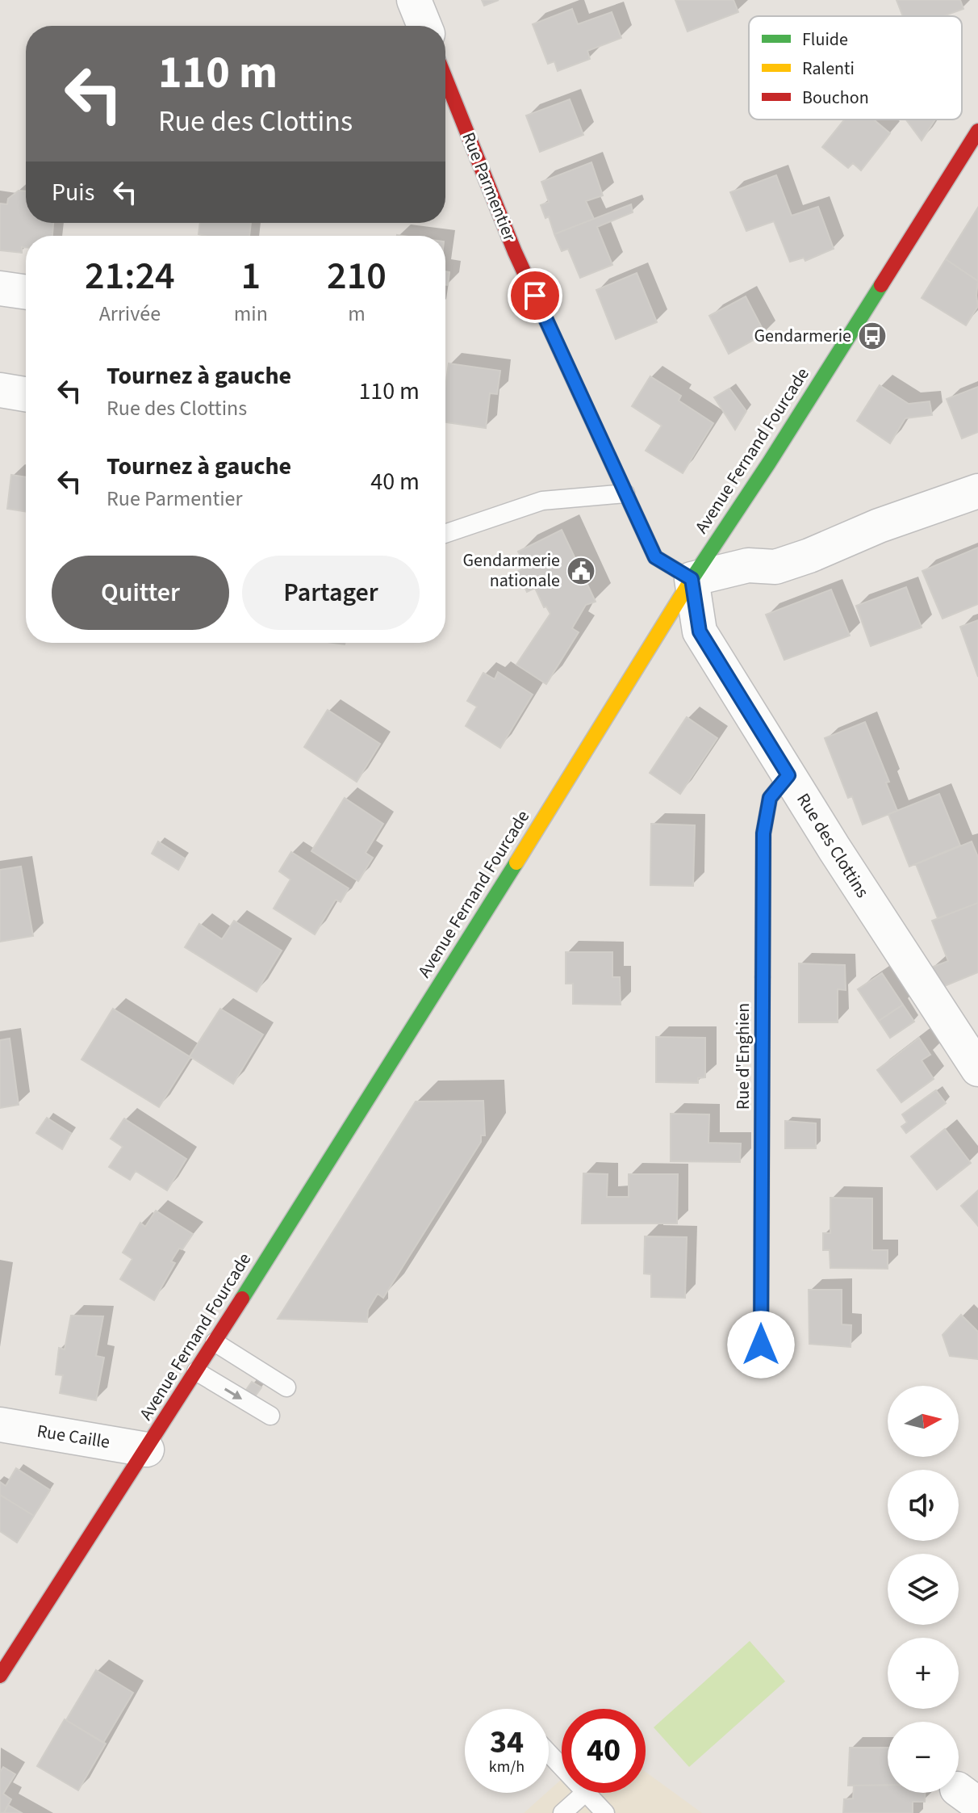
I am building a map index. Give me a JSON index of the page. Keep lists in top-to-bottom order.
{
  "streets": {
    "street": [
      "Rue Parmentier",
      "Avenue Fernand Fourcade",
      "Rue des Clottins",
      "Rue d'Enghien",
      "Rue Caille"
    ]
  },
  "crossings": [
    ["Rue Parmentier", "Avenue Fernand Fourcade"],
    ["Rue Parmentier", "Rue des Clottins"],
    ["Avenue Fernand Fourcade", "Rue des Clottins"],
    ["Avenue Fernand Fourcade", "Rue Caille"],
    ["Rue des Clottins", "Rue d'Enghien"]
  ],
  "places": {
    "bus stop": ["Gendarmerie"],
    "public building": ["Gendarmerie nationale"]
  },
  "legend": ["Fluide", "Ralenti", "Bouchon"],
  "north": "right",
  "page": {
    "turn": ["110 m", "Rue des Clottins"],
    "then": "Puis",
    "eta": [
      "21:24",
      "Arrivée",
      "1",
      "min",
      "210",
      "m"
    ],
    "list": [
      {
        "name": "Tournez à gauche",
        "note": "Rue des Clottins",
        "value": "110 m"
      },
      {
        "name": "Tournez à gauche",
        "note": "Rue Parmentier",
        "value": "40 m"
      }
    ],
    "buttons": ["Quitter", "Partager"],
    "map_buttons": ["+", "−"],
    "speed": "34 km/h",
    "limit": "40"
  }
}
